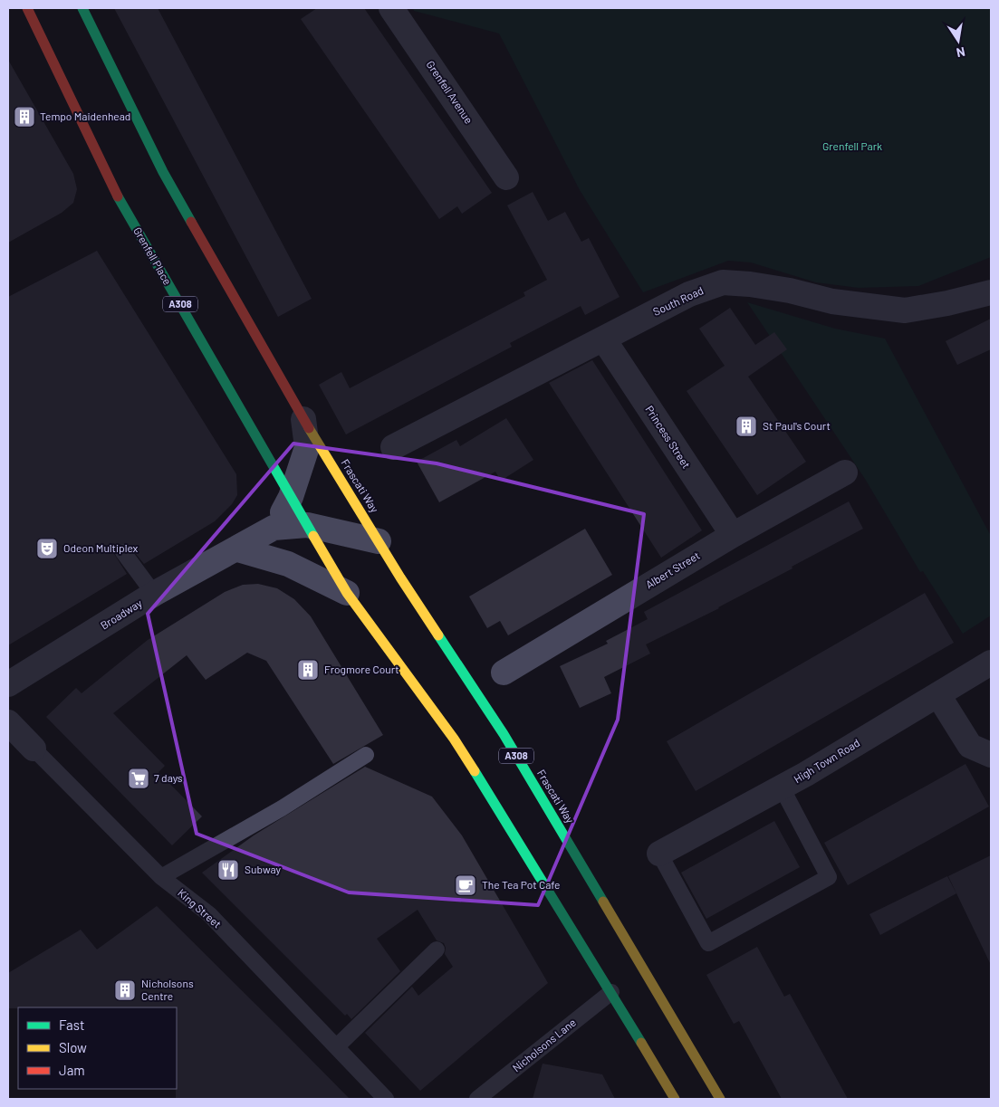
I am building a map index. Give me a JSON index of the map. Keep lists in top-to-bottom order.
{
  "streets": {
    "main road": ["Grenfell Place", "A308", "Frascati Way"],
    "street": [
      "Grenfell Avenue",
      "South Road",
      "Princess Street",
      "Albert Street",
      "Broadway",
      "High Town Road",
      "King Street"
    ],
    "lane": ["Nicholsons Lane"]
  },
  "crossings": [
    ["Grenfell Place", "A308"],
    ["Grenfell Place", "Broadway"],
    ["South Road", "Princess Street"],
    ["A308", "Frascati Way"],
    ["A308", "Nicholsons Lane"],
    ["Princess Street", "Albert Street"],
    ["Frascati Way", "Broadway"]
  ],
  "parks": ["Grenfell Park"],
  "places": {
    "building": [
      "Tempo Maidenhead",
      "St Paul's Court",
      "Frogmore Court",
      "Nicholsons Centre"
    ],
    "theatre": ["Odeon Multiplex"],
    "supermarket": ["7 days"],
    "restaurant": ["Subway"],
    "cafe": ["The Tea Pot Cafe"]
  },
  "legend": ["Fast", "Slow", "Jam"],
  "north": "bottom"
}
